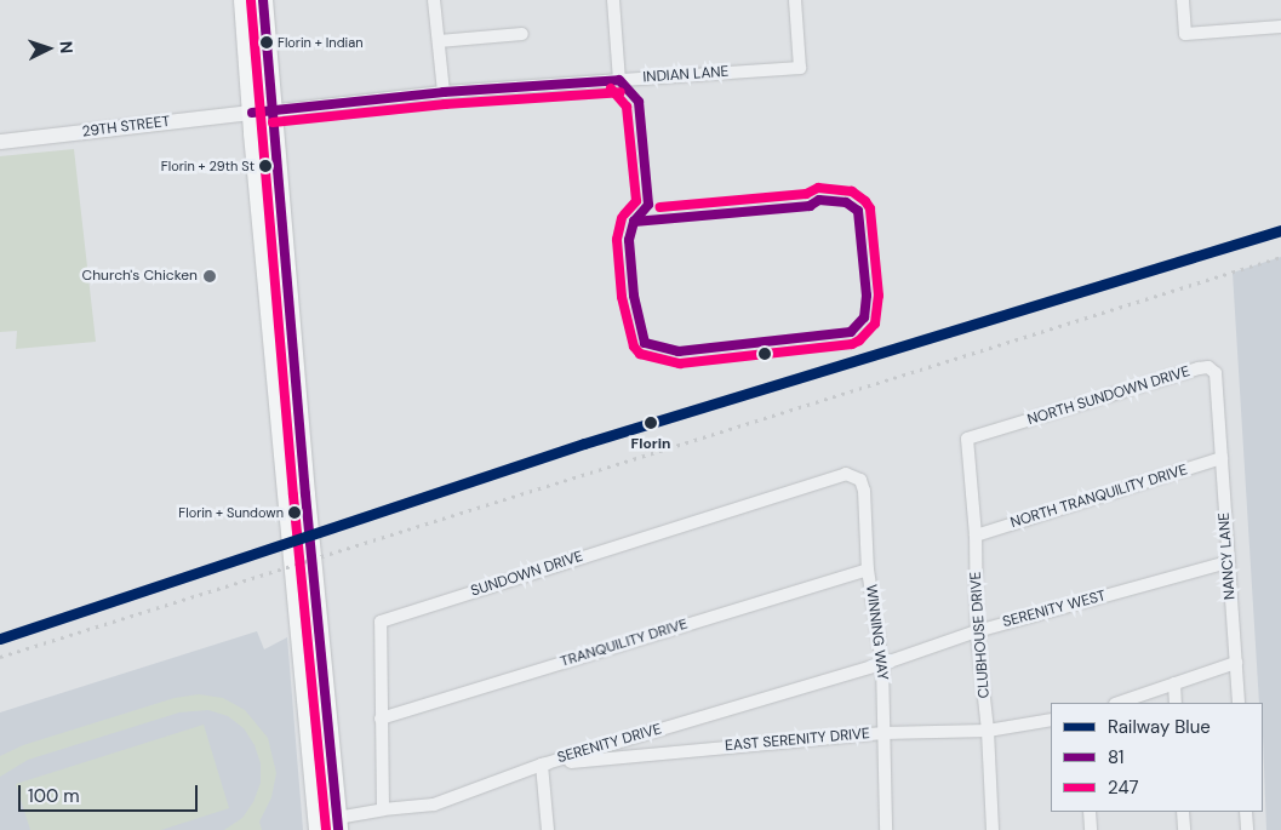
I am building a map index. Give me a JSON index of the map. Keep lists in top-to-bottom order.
{
  "streets": {
    "street": [
      "INDIAN LANE",
      "29TH STREET",
      "NORTH SUNDOWN DRIVE",
      "NORTH TRANQUILITY DRIVE",
      "NANCY LANE",
      "SUNDOWN DRIVE",
      "SERENITY WEST",
      "WINNING WAY",
      "CLUBHOUSE DRIVE",
      "TRANQUILITY DRIVE",
      "EAST SERENITY DRIVE",
      "SERENITY DRIVE"
    ]
  },
  "crossings": [
    ["INDIAN LANE", "29TH STREET"],
    ["NORTH SUNDOWN DRIVE", "NANCY LANE"],
    ["NORTH SUNDOWN DRIVE", "CLUBHOUSE DRIVE"],
    ["NORTH TRANQUILITY DRIVE", "NANCY LANE"],
    ["NORTH TRANQUILITY DRIVE", "CLUBHOUSE DRIVE"],
    ["NANCY LANE", "SERENITY WEST"],
    ["SUNDOWN DRIVE", "WINNING WAY"],
    ["SUNDOWN DRIVE", "TRANQUILITY DRIVE"],
    ["SUNDOWN DRIVE", "SERENITY DRIVE"],
    ["SERENITY WEST", "WINNING WAY"],
    ["SERENITY WEST", "CLUBHOUSE DRIVE"],
    ["SERENITY WEST", "SERENITY DRIVE"],
    ["WINNING WAY", "TRANQUILITY DRIVE"],
    ["WINNING WAY", "EAST SERENITY DRIVE"],
    ["WINNING WAY", "SERENITY DRIVE"],
    ["CLUBHOUSE DRIVE", "EAST SERENITY DRIVE"],
    ["EAST SERENITY DRIVE", "SERENITY DRIVE"]
  ],
  "places": [
    "Florin + Indian",
    "Florin + 29th St",
    "Church's Chicken",
    "Florin",
    "Florin + Sundown"
  ],
  "lines": ["transit line 81", "transit line 247", "rail line Blue"],
  "legend": ["Railway Blue", "81", "247"],
  "scale_bar": "100 m",
  "north": "right"
}
